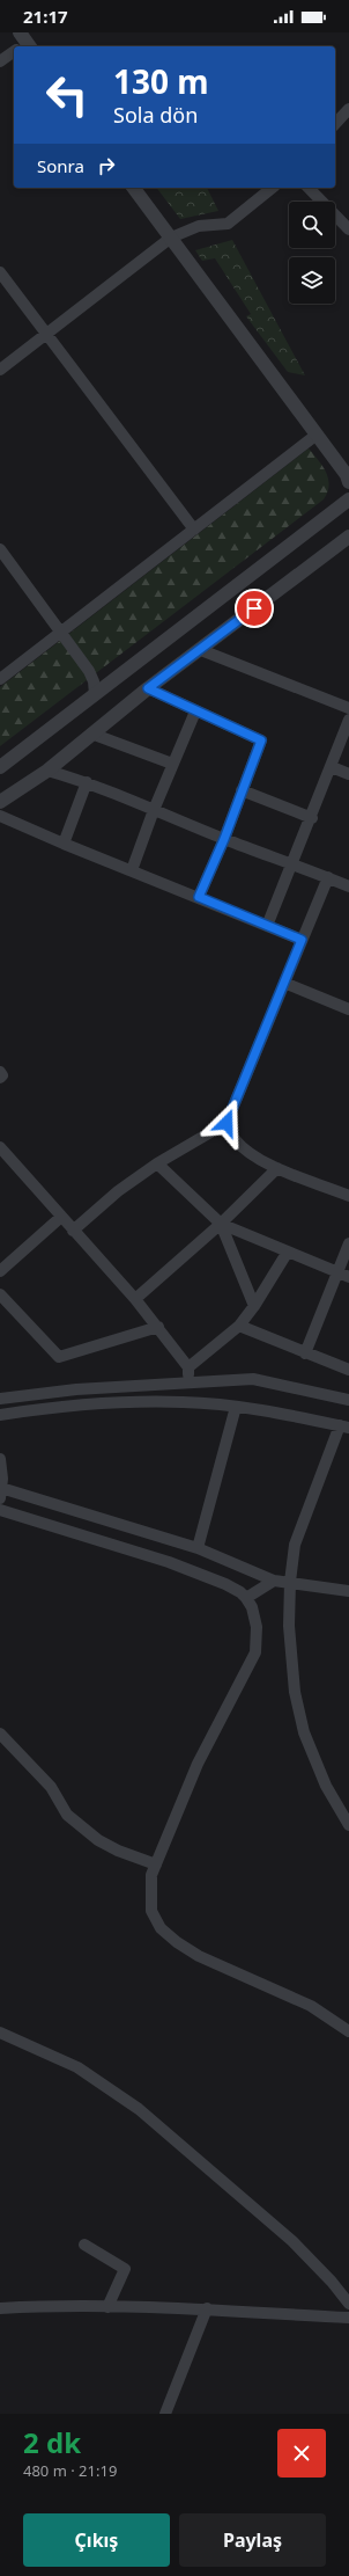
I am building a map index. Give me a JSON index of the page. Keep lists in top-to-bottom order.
{
  "page": {
    "status": "21:17",
    "turn": ["130 m", "Sola dön"],
    "then": "Sonra",
    "heading": ["2 dk", "480 m · 21:19"],
    "buttons": ["Çıkış", "Paylaş"]
  }
}
